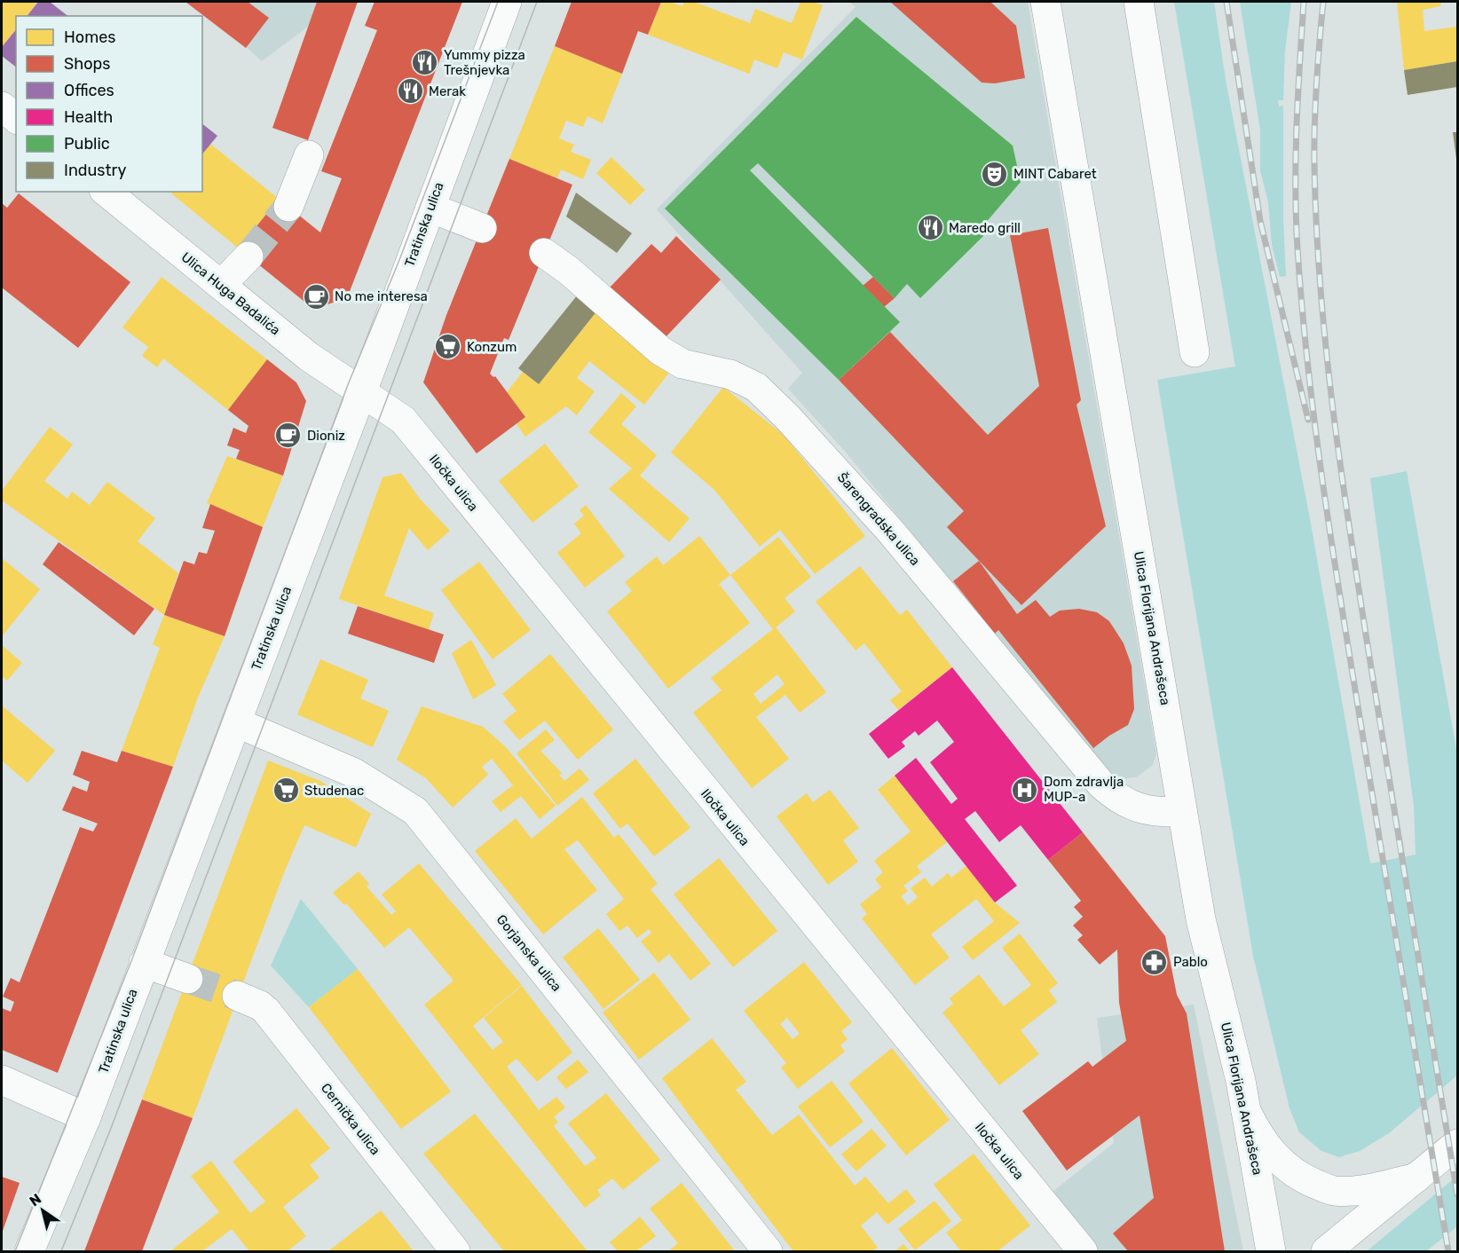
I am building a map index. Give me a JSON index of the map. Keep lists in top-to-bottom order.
{
  "streets": {
    "street": [
      "Tratinska ulica",
      "Ulica Huga Badalića",
      "Iločka ulica",
      "Šarengradska ulica",
      "Ulica Florijana Andrašeca",
      "Gorjanska ulica",
      "Cernička ulica"
    ]
  },
  "crossings": [
    ["Tratinska ulica", "Ulica Huga Badalića"],
    ["Tratinska ulica", "Iločka ulica"],
    ["Tratinska ulica", "Gorjanska ulica"],
    ["Ulica Huga Badalića", "Iločka ulica"],
    ["Šarengradska ulica", "Ulica Florijana Andrašeca"]
  ],
  "places": {
    "restaurant": ["Yummy pizza Trešnjevka", "Merak", "Maredo grill"],
    "theatre": ["MINT Cabaret"],
    "cafe": ["No me interesa", "Dioniz"],
    "supermarket": ["Konzum", "Studenac"],
    "hospital": ["Dom zdravlja MUP-a"],
    "pharmacy": ["Pablo"]
  },
  "legend": [
    "Homes",
    "Shops",
    "Offices",
    "Health",
    "Public",
    "Industry"
  ],
  "north": "top left"
}
